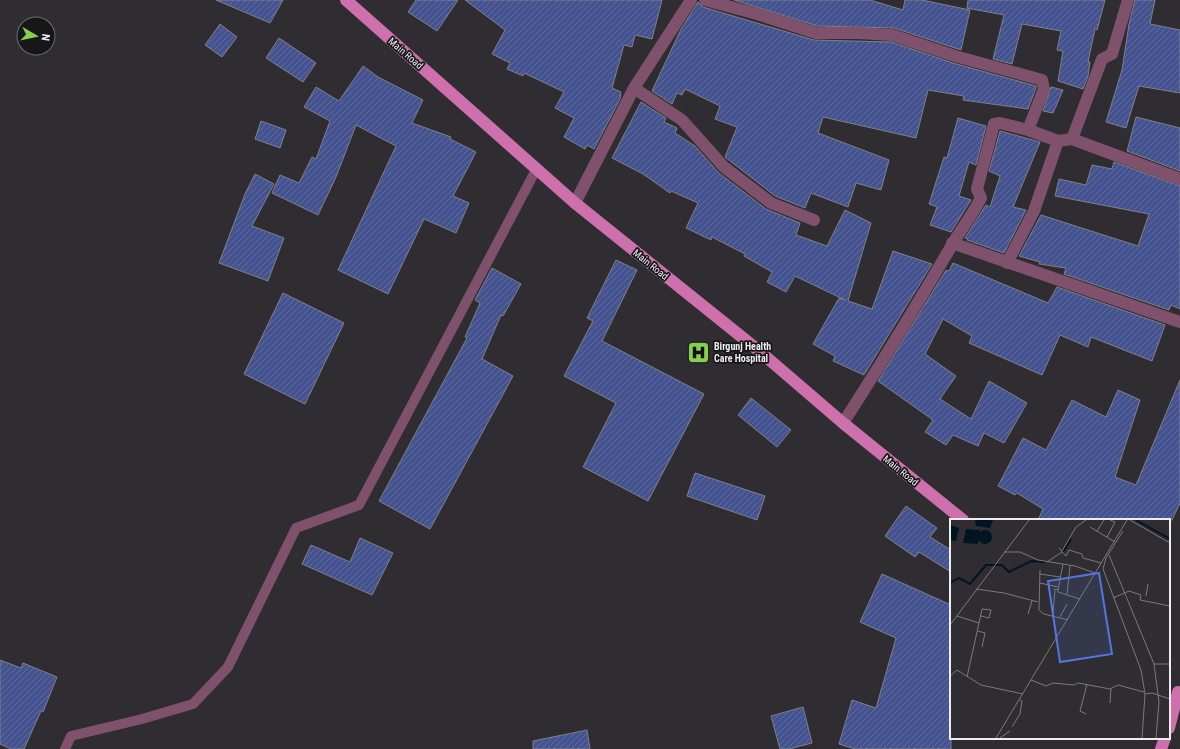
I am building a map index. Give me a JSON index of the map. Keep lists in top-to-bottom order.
{
  "streets": {
    "main road": ["Main Road"]
  },
  "places": {
    "hospital": ["Birgunj Health Care Hospital"]
  },
  "north": "right"
}
